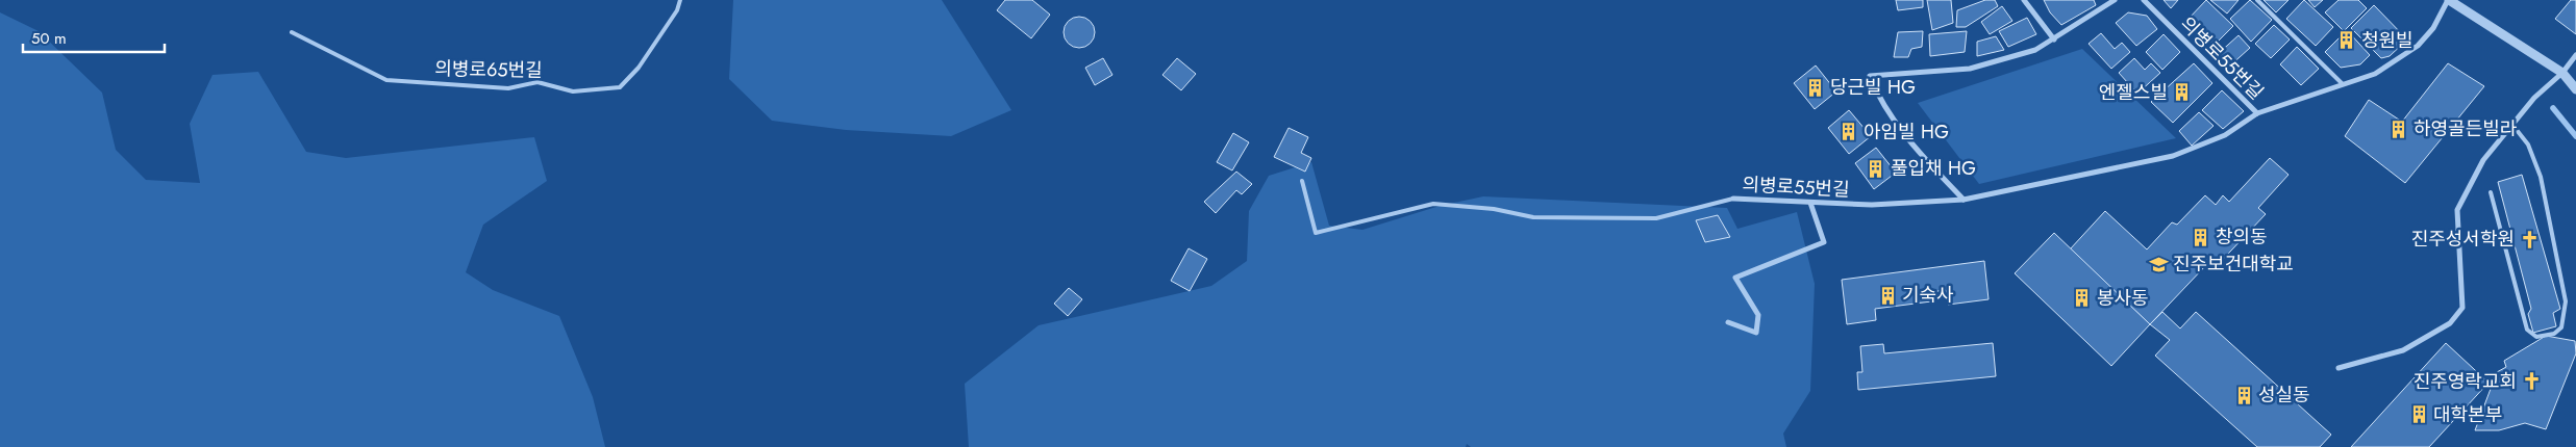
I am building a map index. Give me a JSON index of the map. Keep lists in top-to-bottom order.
{
  "streets": {
    "street": ["의병로55번길"],
    "lane": ["의병로65번길"]
  },
  "places": {
    "building": [
      "청원빌",
      "당근빌 HG",
      "엔젤스빌",
      "하영골든빌라",
      "아임빌 HG",
      "풀입채 HG",
      "창의동",
      "기숙사",
      "봉사동",
      "성실동",
      "대학본부"
    ],
    "church": ["진주성서학원", "진주영락교회"],
    "school or university": ["진주보건대학교"]
  },
  "scale_bar": "50 m"
}
